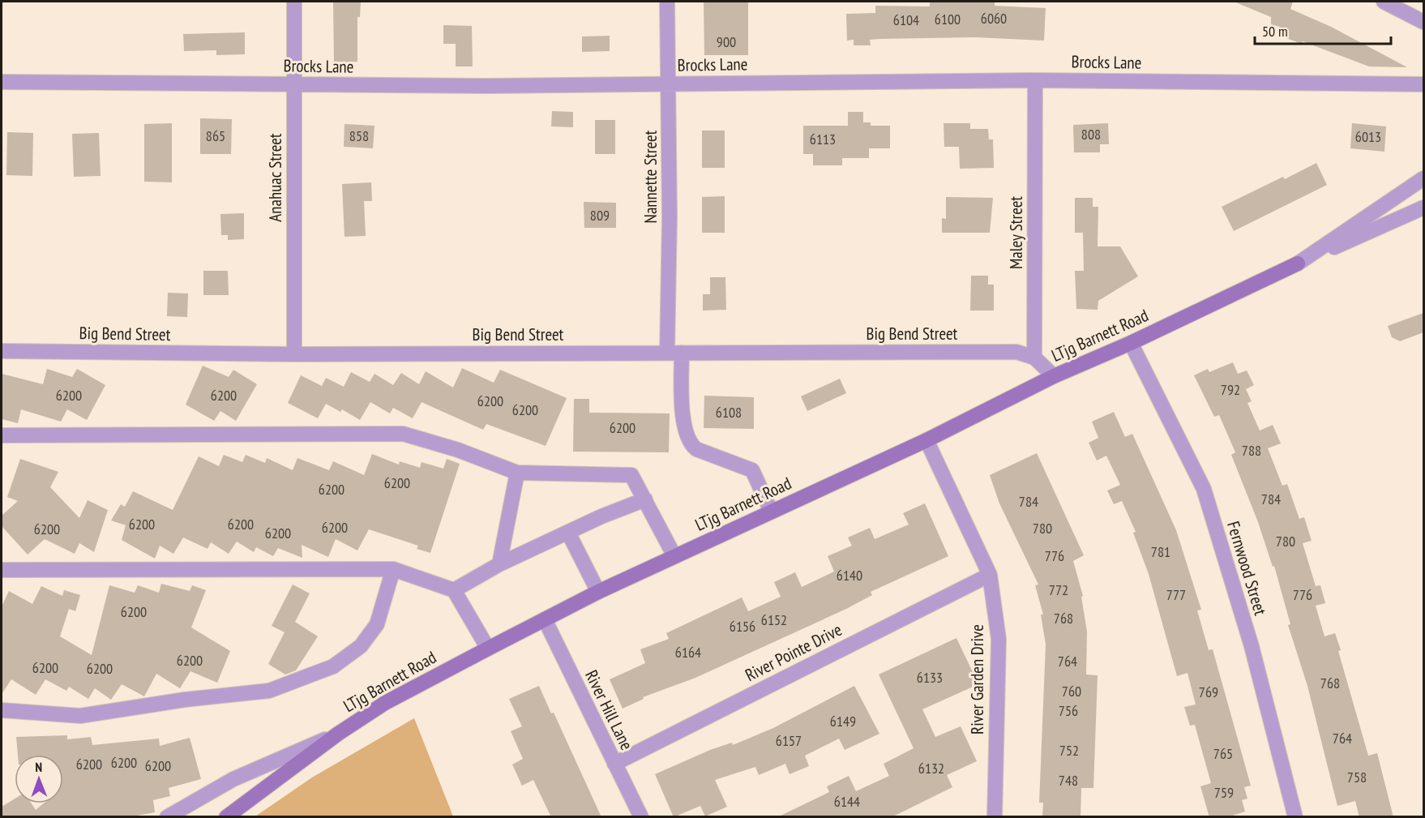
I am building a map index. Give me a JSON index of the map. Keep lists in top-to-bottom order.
{
  "streets": {
    "street": [
      "Brocks Lane",
      "Nannette Street",
      "Anahuac Street",
      "Maley Street",
      "Big Bend Street",
      "LTjg Barnett Road",
      "Fernwood Street",
      "River Pointe Drive",
      "River Garden Drive",
      "River Hill Lane"
    ]
  },
  "crossings": [
    ["Brocks Lane", "Nannette Street"],
    ["Brocks Lane", "Anahuac Street"],
    ["Brocks Lane", "Maley Street"],
    ["Nannette Street", "Big Bend Street"],
    ["Nannette Street", "LTjg Barnett Road"],
    ["Anahuac Street", "Big Bend Street"],
    ["Maley Street", "Big Bend Street"],
    ["LTjg Barnett Road", "Fernwood Street"],
    ["LTjg Barnett Road", "River Garden Drive"],
    ["LTjg Barnett Road", "River Hill Lane"],
    ["River Pointe Drive", "River Garden Drive"],
    ["River Pointe Drive", "River Hill Lane"]
  ],
  "house_numbers": [
    "6060",
    "6100",
    "6104",
    "900",
    "808",
    "865",
    "858",
    "6013",
    "6113",
    "809",
    "792",
    "6200",
    "6200",
    "6200",
    "6200",
    "6108",
    "6200",
    "788",
    "6200",
    "6200",
    "784",
    "784",
    "6200",
    "6200",
    "6200",
    "780",
    "6200",
    "6200",
    "780",
    "781",
    "776",
    "6140",
    "772",
    "777",
    "776",
    "6200",
    "768",
    "6152",
    "6156",
    "6164",
    "6200",
    "764",
    "6200",
    "6200",
    "6133",
    "768",
    "760",
    "769",
    "756",
    "6149",
    "764",
    "6157",
    "752",
    "765",
    "6200",
    "6200",
    "6200",
    "6132",
    "758",
    "748",
    "759",
    "6144"
  ],
  "scale_bar": "50 m",
  "north": "top"
}
